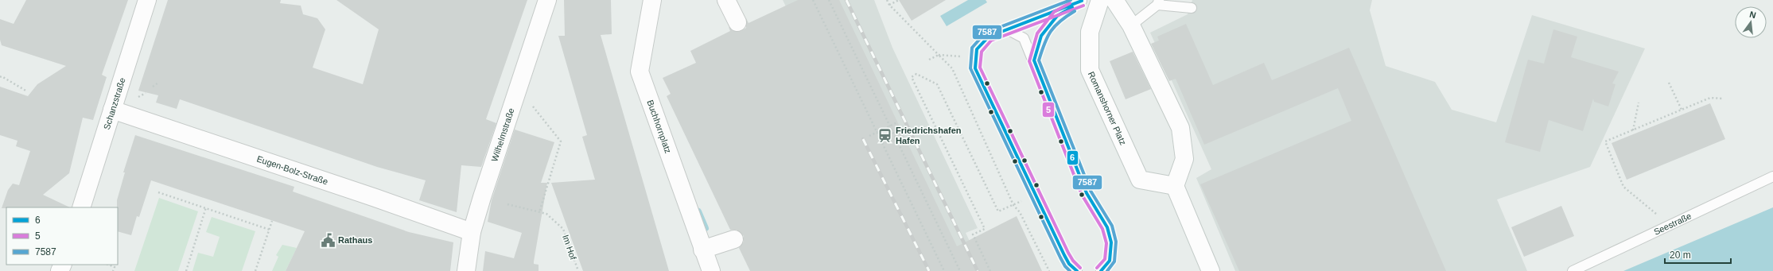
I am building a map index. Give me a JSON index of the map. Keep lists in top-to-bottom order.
{
  "streets": {
    "street": [
      "Schanzstraße",
      "Romanshorner Platz",
      "Buchhornplatz",
      "Wilhelmstraße",
      "Eugen-Bolz-Straße"
    ],
    "lane": ["Seestraße"],
    "path": ["Im Hof"]
  },
  "crossings": [
    ["Schanzstraße", "Eugen-Bolz-Straße"],
    ["Wilhelmstraße", "Eugen-Bolz-Straße"]
  ],
  "places": {
    "station": ["Friedrichshafen Hafen"],
    "public building": ["Rathaus"]
  },
  "lines": ["transit line 7587", "transit line 6", "transit line 5"],
  "legend": ["6", "5", "7587"],
  "scale_bar": "20 m",
  "north": "top"
}
